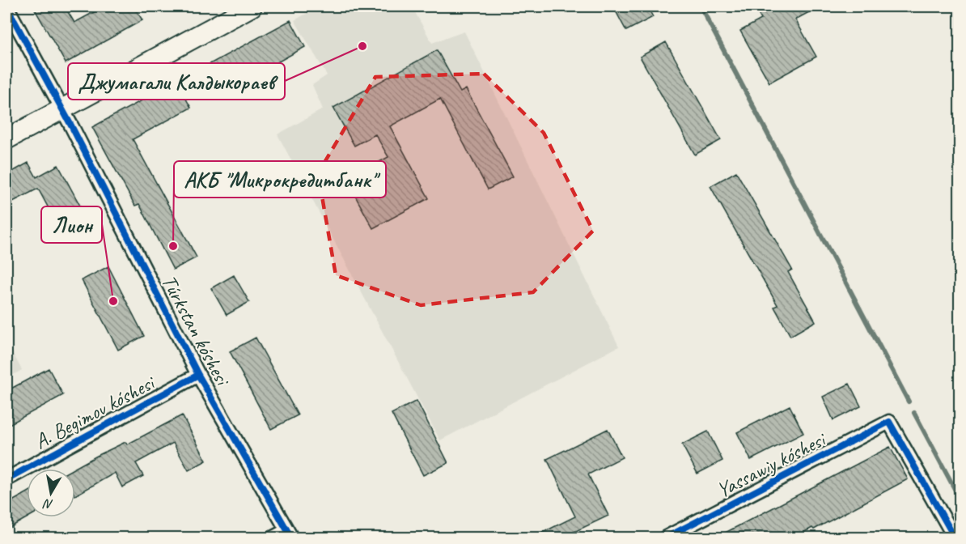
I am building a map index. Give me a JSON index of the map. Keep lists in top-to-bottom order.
{
  "streets": {
    "street": ["Túrkstan kóshesi", "A. Begimov kóshesi", "Yassawiy kóshesi"]
  },
  "crossings": [
    ["Túrkstan kóshesi", "A. Begimov kóshesi"]
  ],
  "places": ["Джумагали Калдыкораев", "АКБ \"Микрокредитбанк\"", "Лион"],
  "north": "bottom"
}
